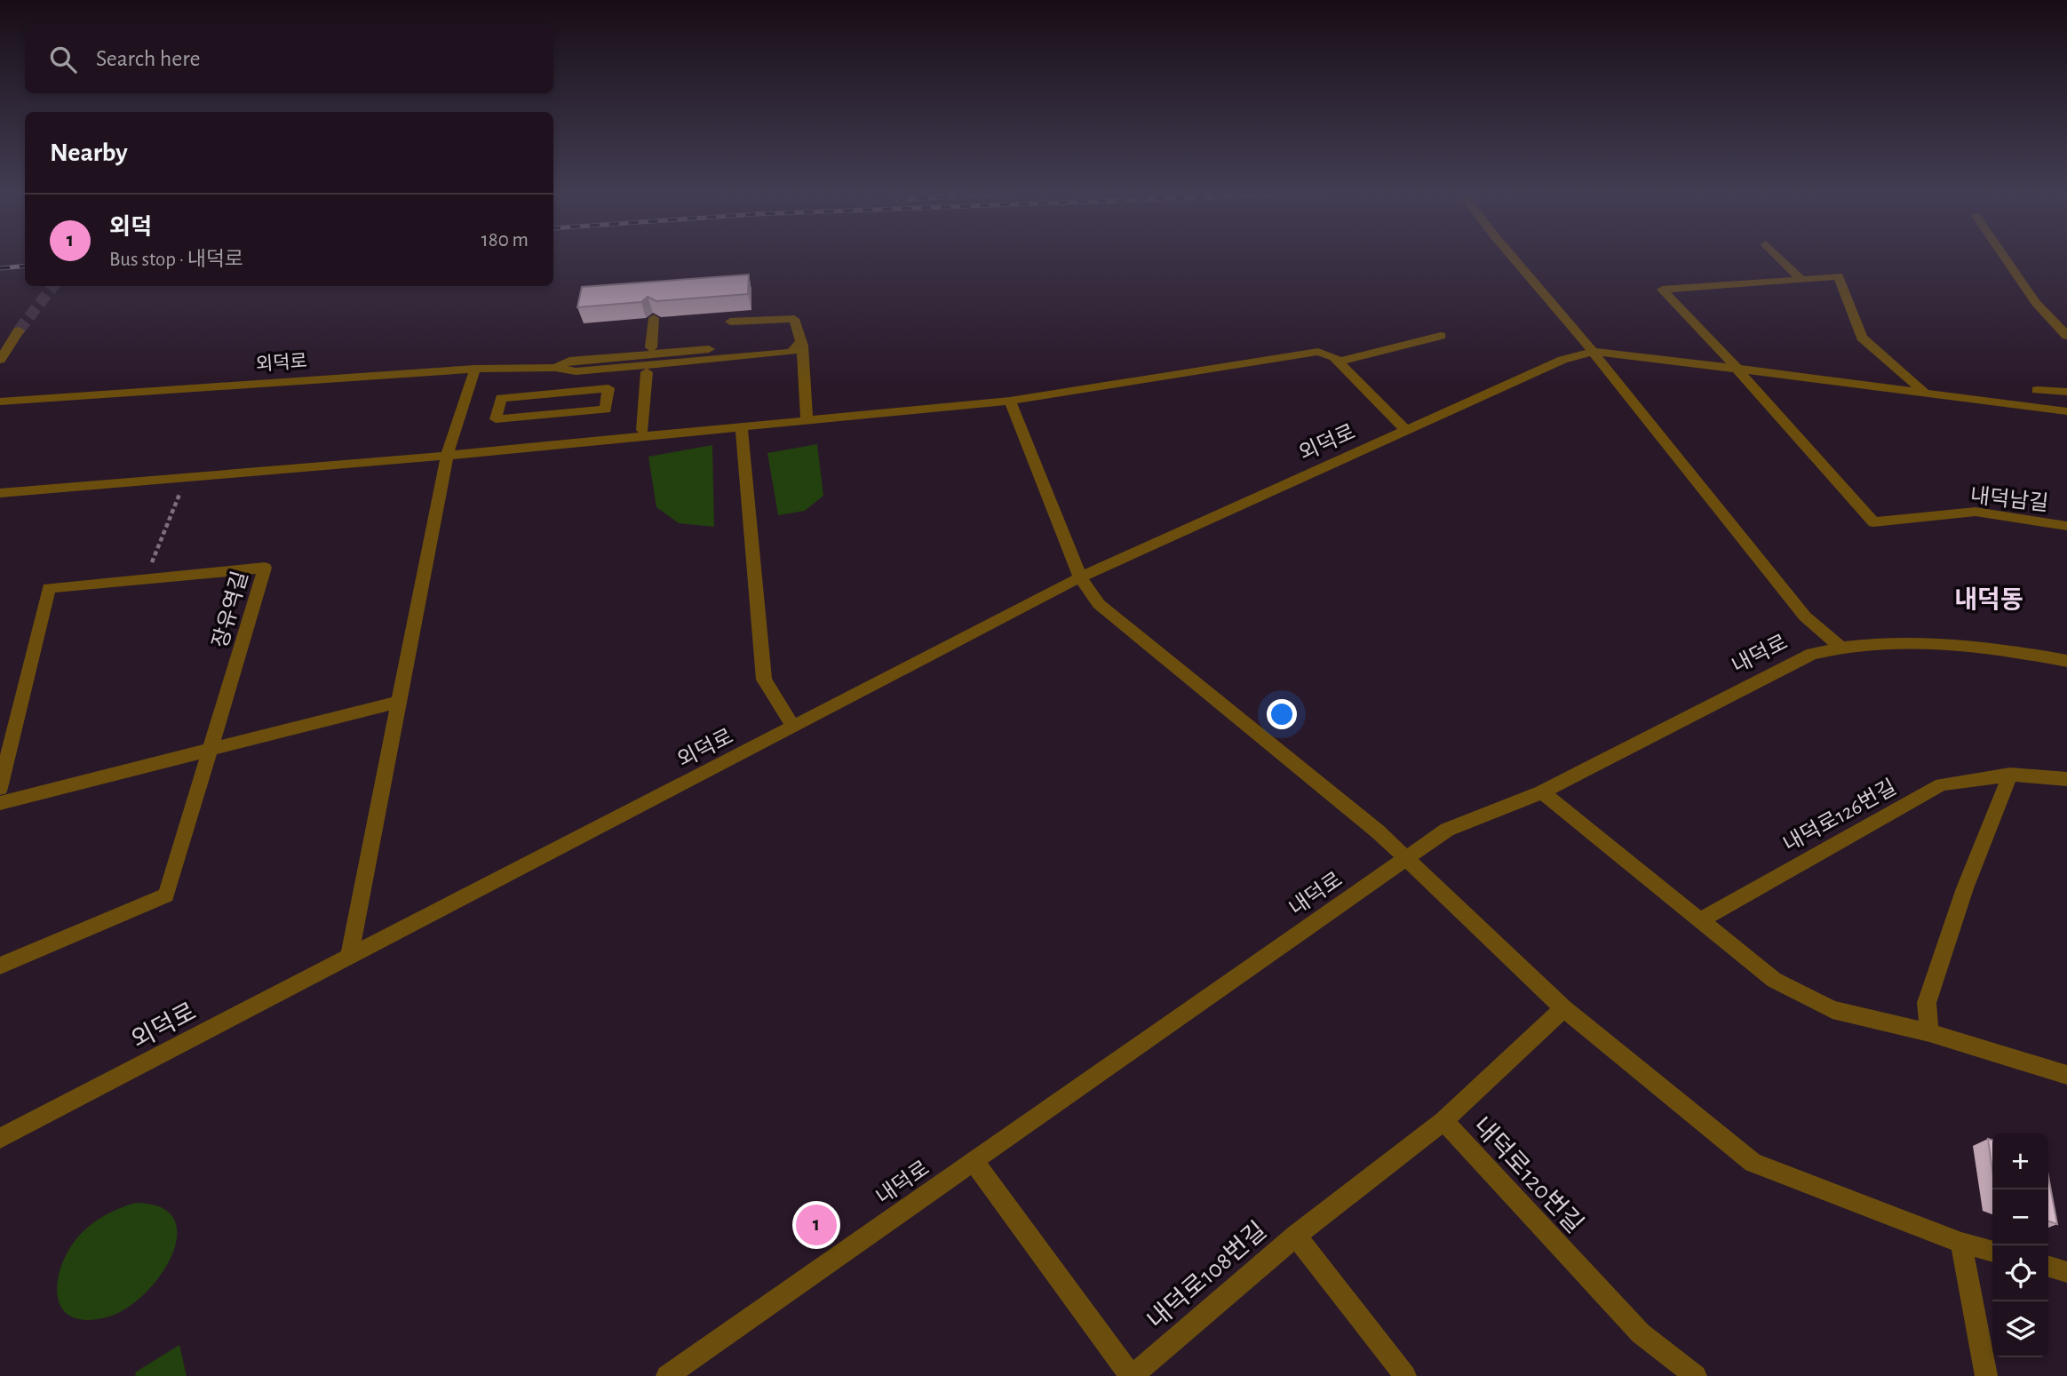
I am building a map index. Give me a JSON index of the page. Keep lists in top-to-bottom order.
{
  "streets": {
    "street": [
      "외덕로",
      "내덕남길",
      "장유역길",
      "내덕로",
      "내덕로126번길",
      "내덕로120번길",
      "내덕로108번길"
    ]
  },
  "crossings": [
    ["내덕로", "내덕로108번길"]
  ],
  "districts": ["내덕동"],
  "page": {
    "search": "Search here",
    "heading": "Nearby",
    "list": [
      {
        "mark": "1",
        "name": "외덕",
        "note": "Bus stop · 내덕로",
        "value": "180 m"
      }
    ],
    "map_buttons": ["+", "−"],
    "pins": "1"
  }
}
